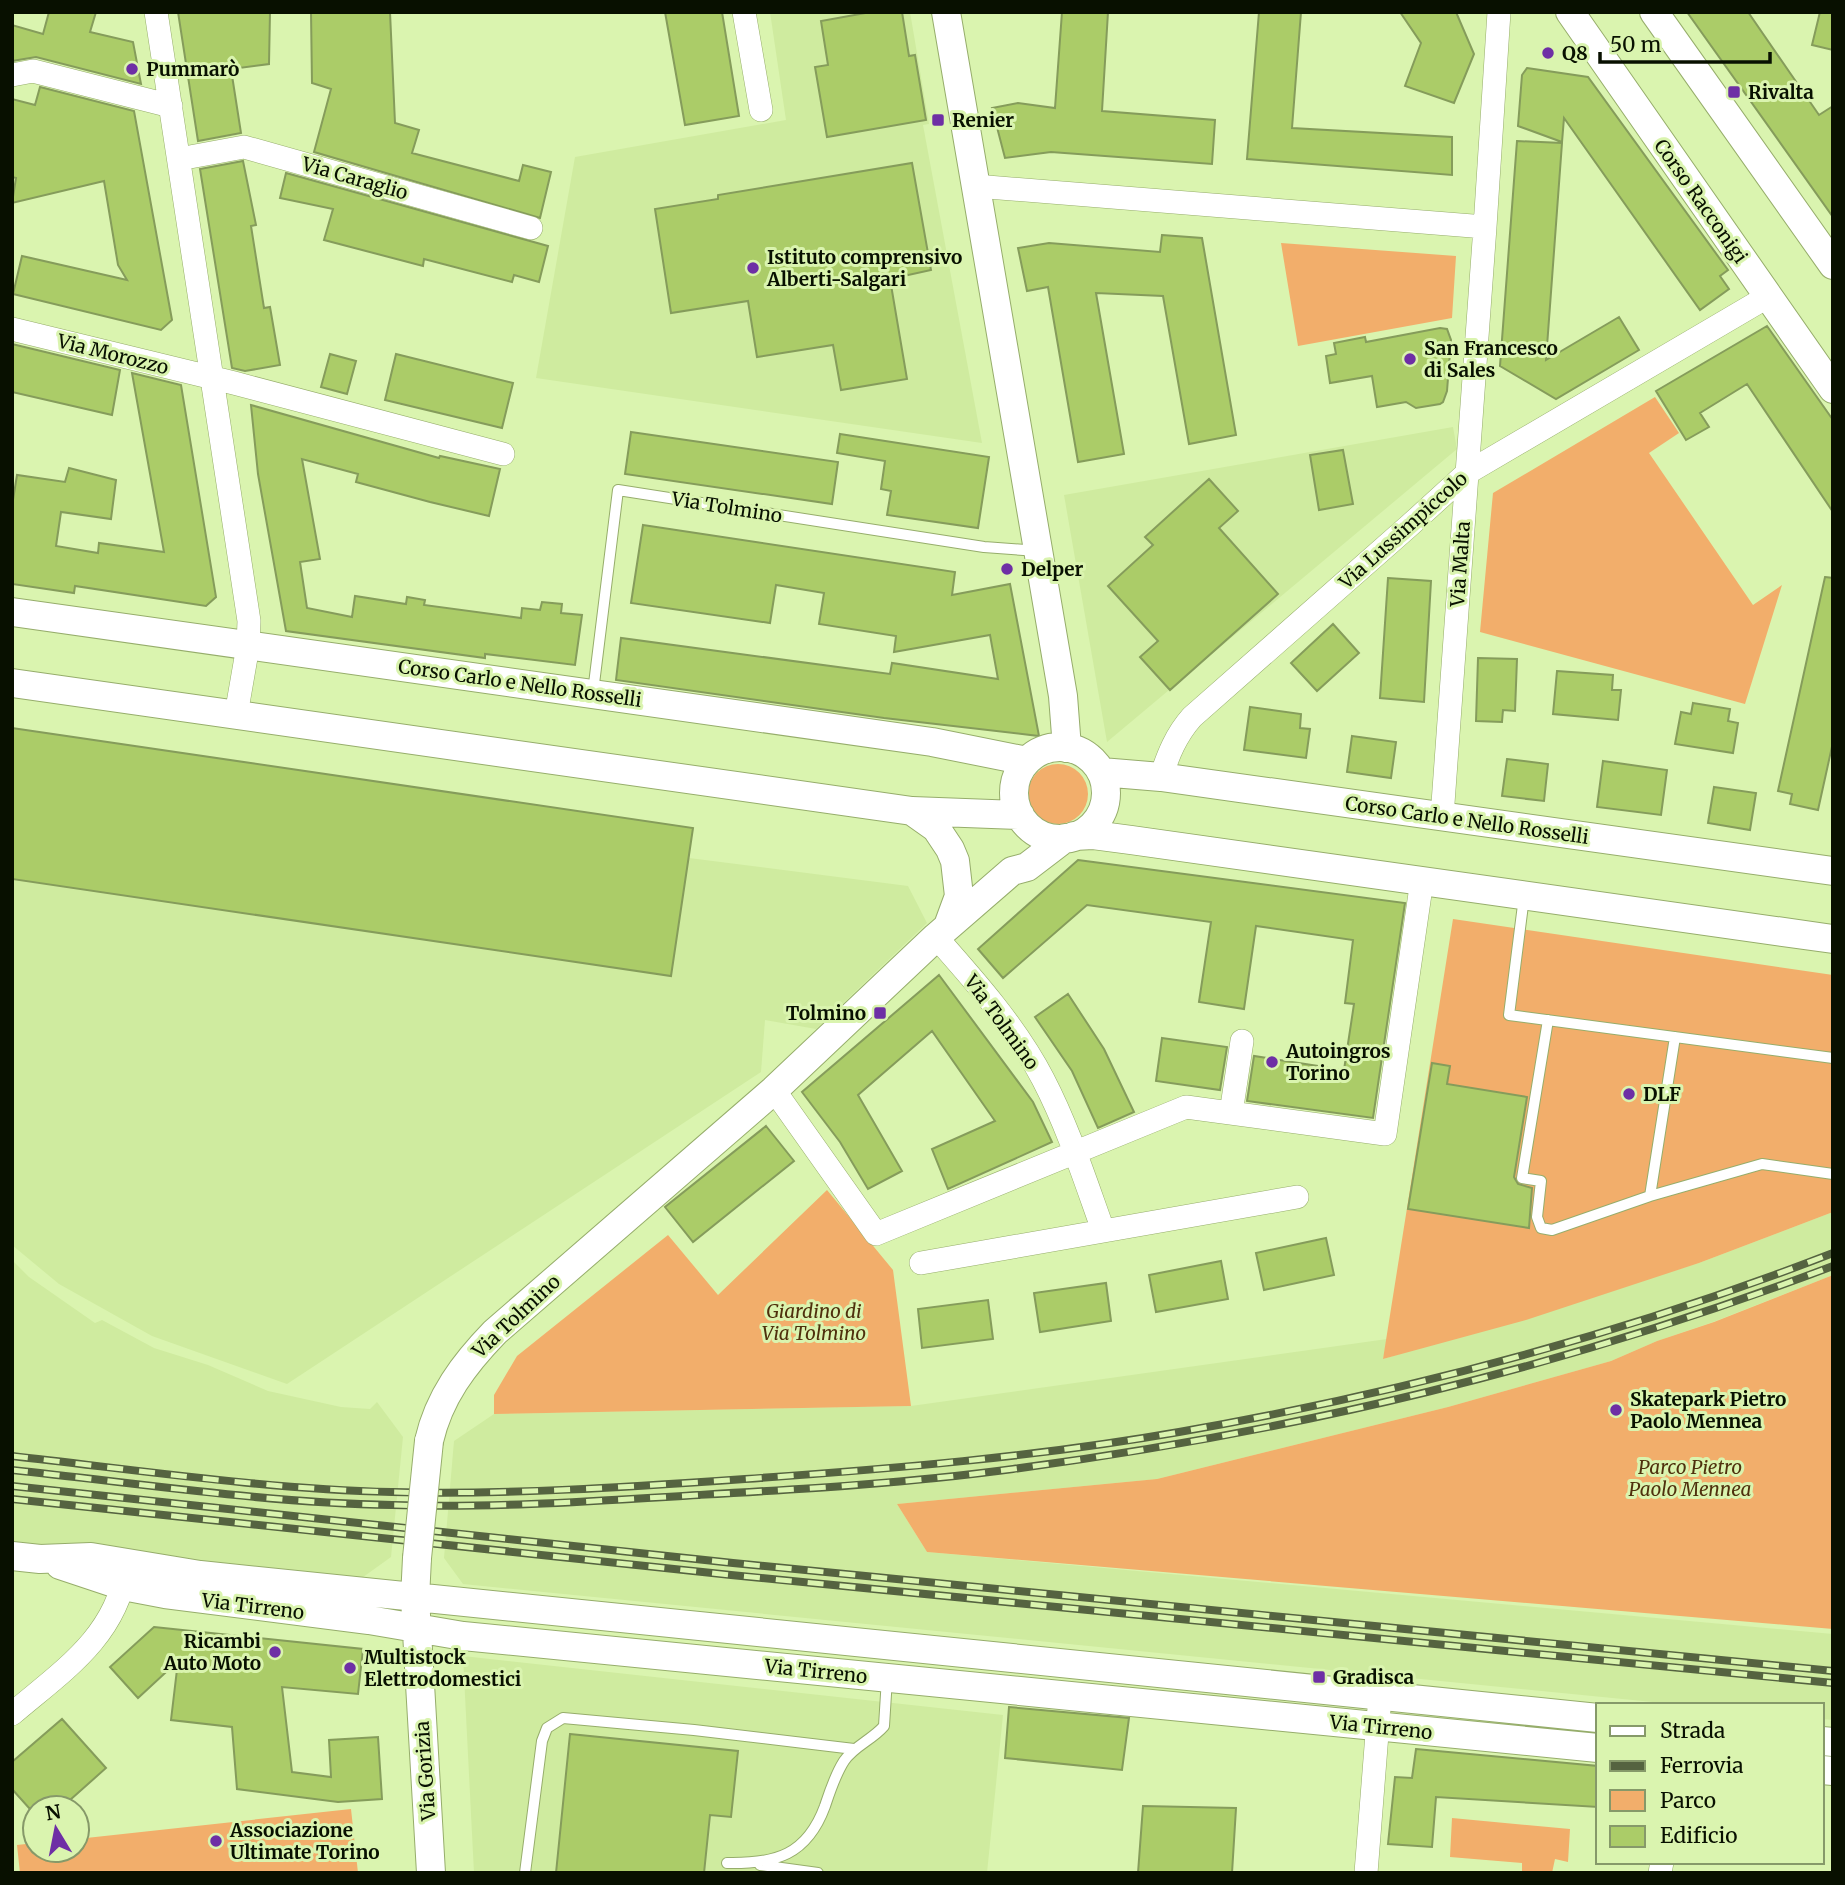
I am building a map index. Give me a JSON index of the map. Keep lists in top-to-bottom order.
{
  "streets": {
    "street": [
      "Via Caraglio",
      "Corso Racconigi",
      "Via Morozzo",
      "Via Tolmino",
      "Via Lussimpiccolo",
      "Via Malta",
      "Corso Carlo e Nello Rosselli",
      "Via Tirreno",
      "Via Gorizia"
    ]
  },
  "crossings": [
    ["Corso Racconigi", "Via Lussimpiccolo"],
    ["Via Tolmino", "Corso Carlo e Nello Rosselli"],
    ["Via Tolmino", "Via Tirreno"],
    ["Via Tolmino", "Via Gorizia"],
    ["Via Lussimpiccolo", "Via Malta"],
    ["Via Lussimpiccolo", "Corso Carlo e Nello Rosselli"],
    ["Via Malta", "Corso Carlo e Nello Rosselli"],
    ["Via Tirreno", "Via Gorizia"]
  ],
  "parks": ["Giardino di Via Tolmino", "Parco Pietro Paolo Mennea"],
  "places": {
    "other": [
      "Q8",
      "Pummarò",
      "Istituto comprensivo Alberti-Salgari",
      "San Francesco di Sales",
      "Delper",
      "Autoingros Torino",
      "DLF",
      "Skatepark Pietro Paolo Mennea",
      "Ricambi Auto Moto",
      "Multistock Elettrodomestici",
      "Associazione Ultimate Torino"
    ],
    "transit": [
      "Rivalta",
      "Renier",
      "Tolmino",
      "Gradisca"
    ]
  },
  "legend": [
    "Strada",
    "Ferrovia",
    "Parco",
    "Edificio"
  ],
  "scale_bar": "50 m",
  "north": "top"
}
